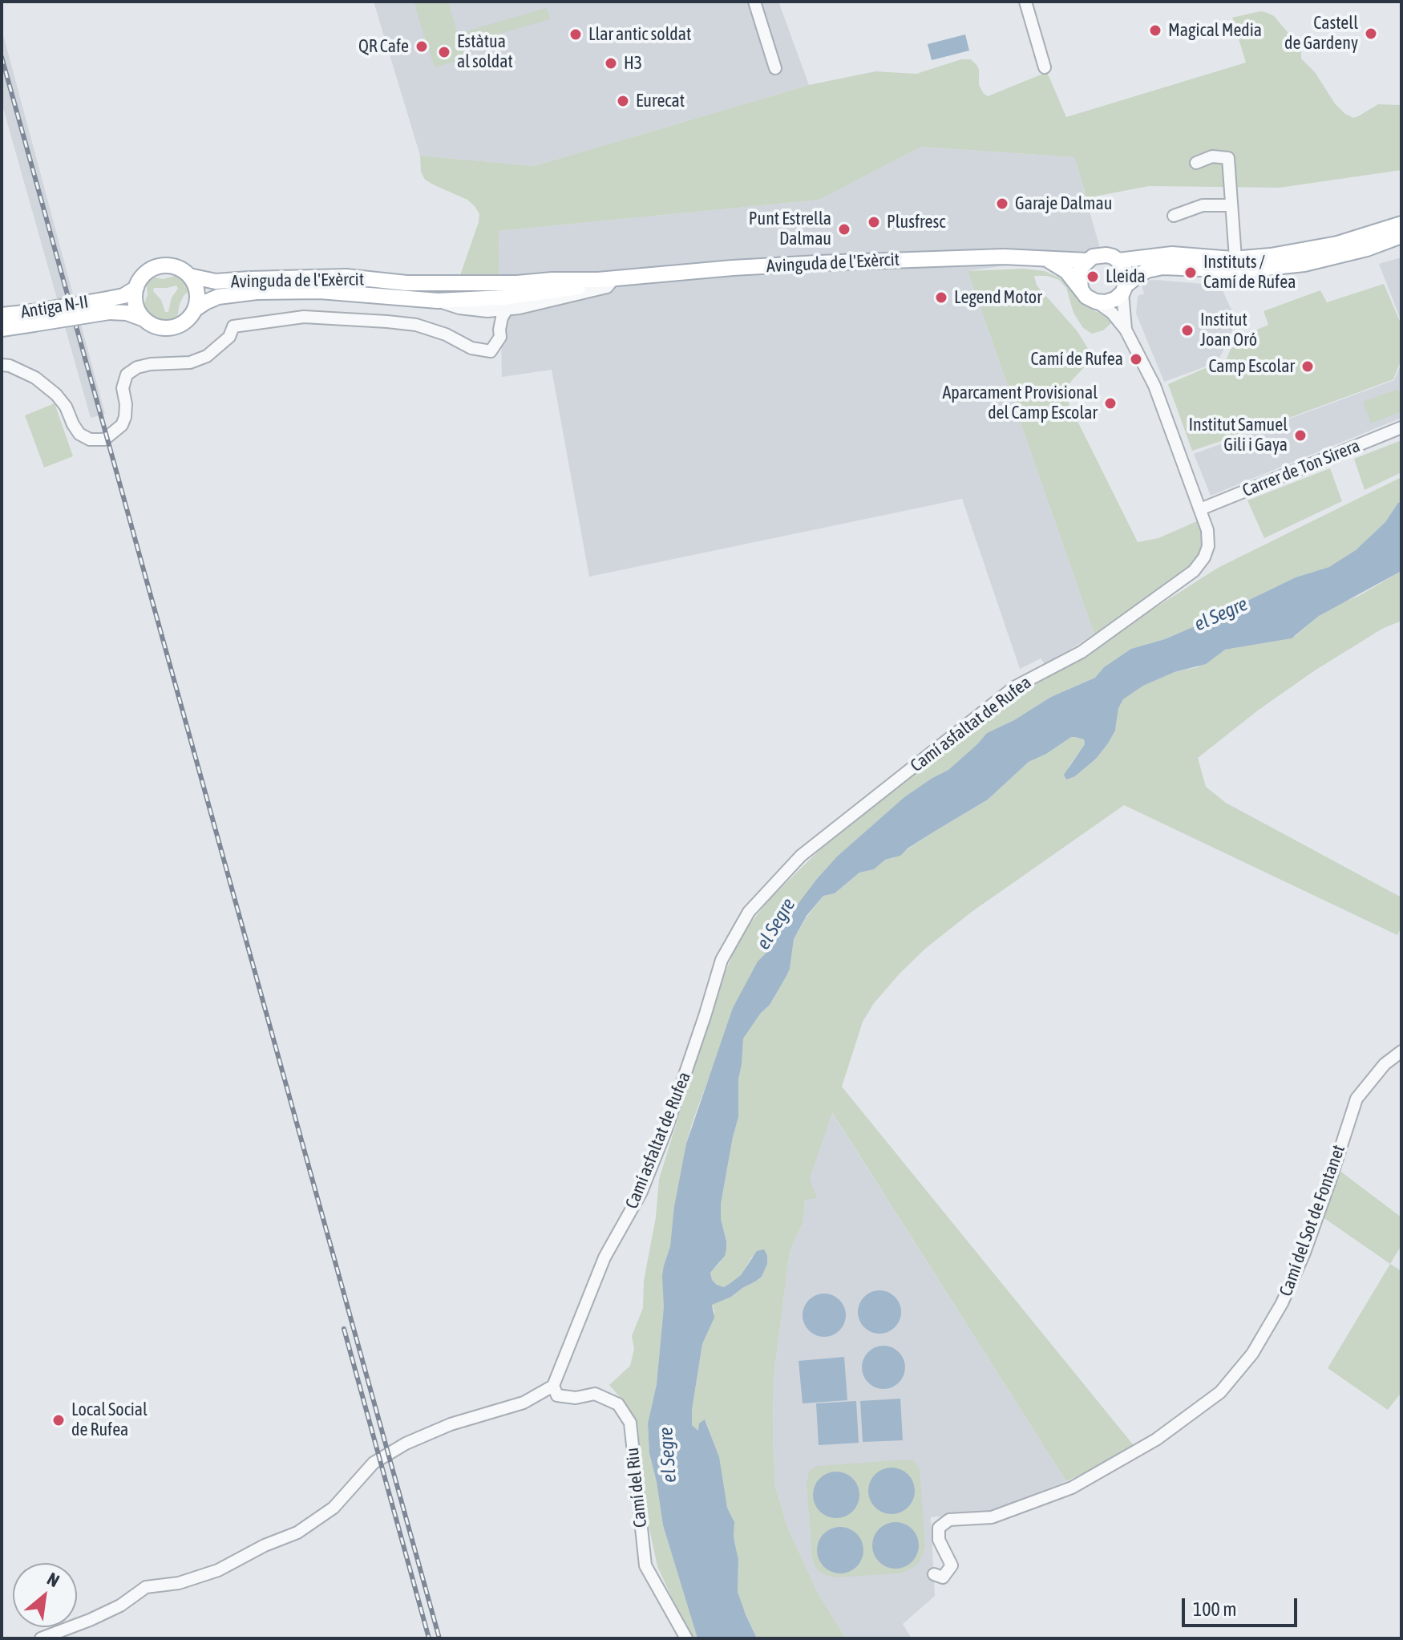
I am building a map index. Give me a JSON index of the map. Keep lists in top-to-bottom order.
{
  "streets": {
    "main road": ["Avinguda de l'Exèrcit", "Antiga N-II"],
    "street": [
      "Carrer de Ton Sirera",
      "Camí asfaltat de Rufea",
      "Camí del Sot de Fontanet",
      "Camí del Riu"
    ]
  },
  "crossings": [
    ["Carrer de Ton Sirera", "Camí asfaltat de Rufea"],
    ["Camí asfaltat de Rufea", "Camí del Riu"]
  ],
  "water": ["el Segre"],
  "places": [
    "Magical Media",
    "Castell de Gardeny",
    "Llar antic soldat",
    "QR Cafe",
    "Estàtua al soldat",
    "H3",
    "Eurecat",
    "Garaje Dalmau",
    "Plusfresc",
    "Punt Estrella Dalmau",
    "Instituts / Camí de Rufea",
    "Lleida",
    "Legend Motor",
    "Institut Joan Oró",
    "Camí de Rufea",
    "Camp Escolar",
    "Aparcament Provisional del Camp Escolar",
    "Institut Samuel Gili i Gaya",
    "Local Social de Rufea"
  ],
  "scale_bar": "100 m",
  "north": "top right"
}
